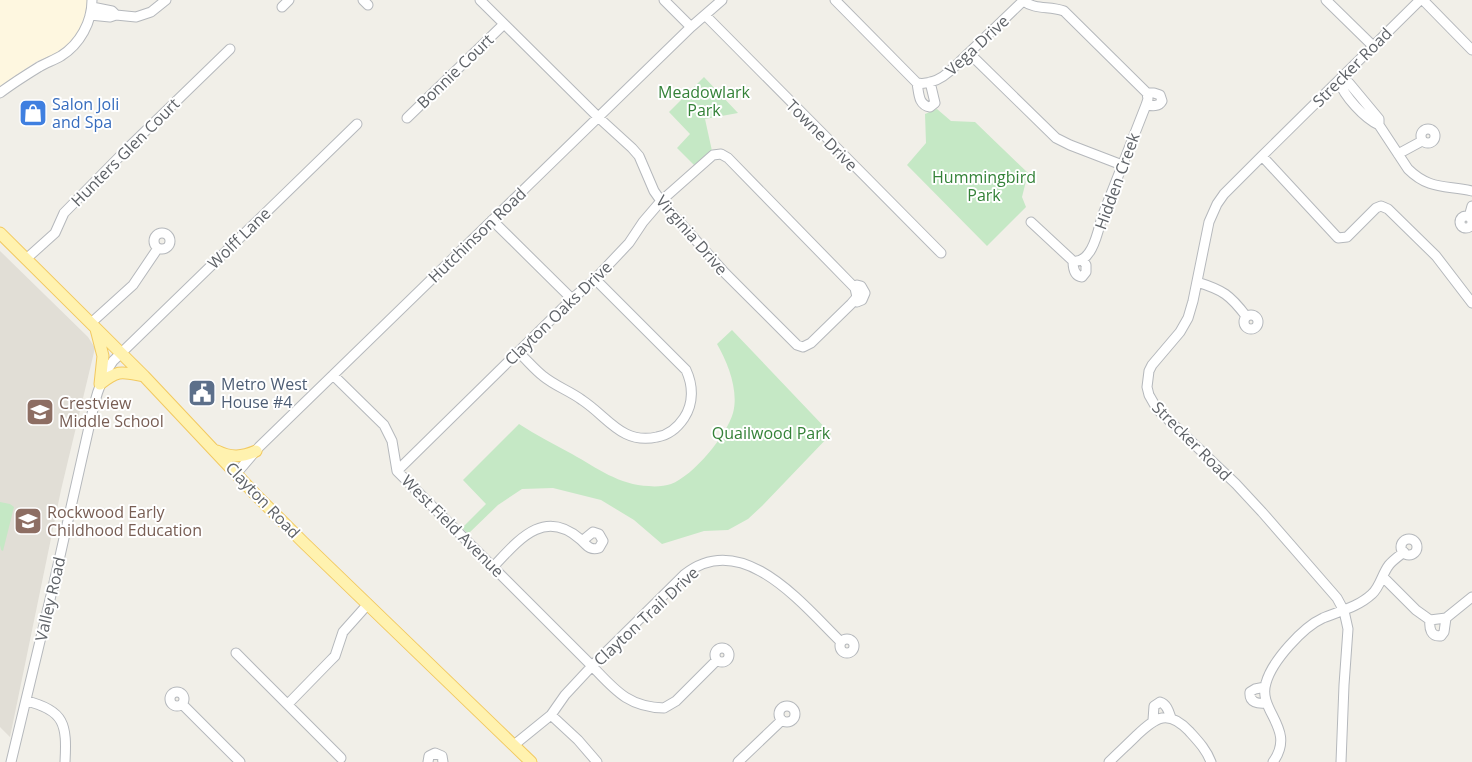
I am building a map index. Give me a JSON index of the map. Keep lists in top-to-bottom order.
{
  "streets": {
    "main road": ["Clayton Road"],
    "street": [
      "Vega Drive",
      "Strecker Road",
      "Bonnie Court",
      "Towne Drive",
      "Hunters Glen Court",
      "Hidden Creek",
      "Hutchinson Road",
      "Virginia Drive",
      "Wolff Lane",
      "Clayton Oaks Drive",
      "West Field Avenue",
      "Valley Road",
      "Clayton Trail Drive"
    ]
  },
  "crossings": [
    ["Bonnie Court", "Virginia Drive"],
    ["Towne Drive", "Hutchinson Road"],
    ["Hunters Glen Court", "Clayton Road"],
    ["Hutchinson Road", "Virginia Drive"],
    ["Hutchinson Road", "Clayton Road"],
    ["Hutchinson Road", "West Field Avenue"],
    ["Virginia Drive", "Clayton Oaks Drive"],
    ["Wolff Lane", "Clayton Road"],
    ["Wolff Lane", "Valley Road"],
    ["Clayton Oaks Drive", "West Field Avenue"],
    ["Clayton Road", "Valley Road"],
    ["Clayton Road", "Clayton Trail Drive"],
    ["West Field Avenue", "Clayton Trail Drive"]
  ],
  "parks": ["Meadowlark Park", "Hummingbird Park", "Quailwood Park"],
  "places": {
    "shop": ["Salon Joli and Spa"],
    "public building": ["Metro West House #4"],
    "school or university": ["Crestview Middle School", "Rockwood Early Childhood Education"]
  }
}
